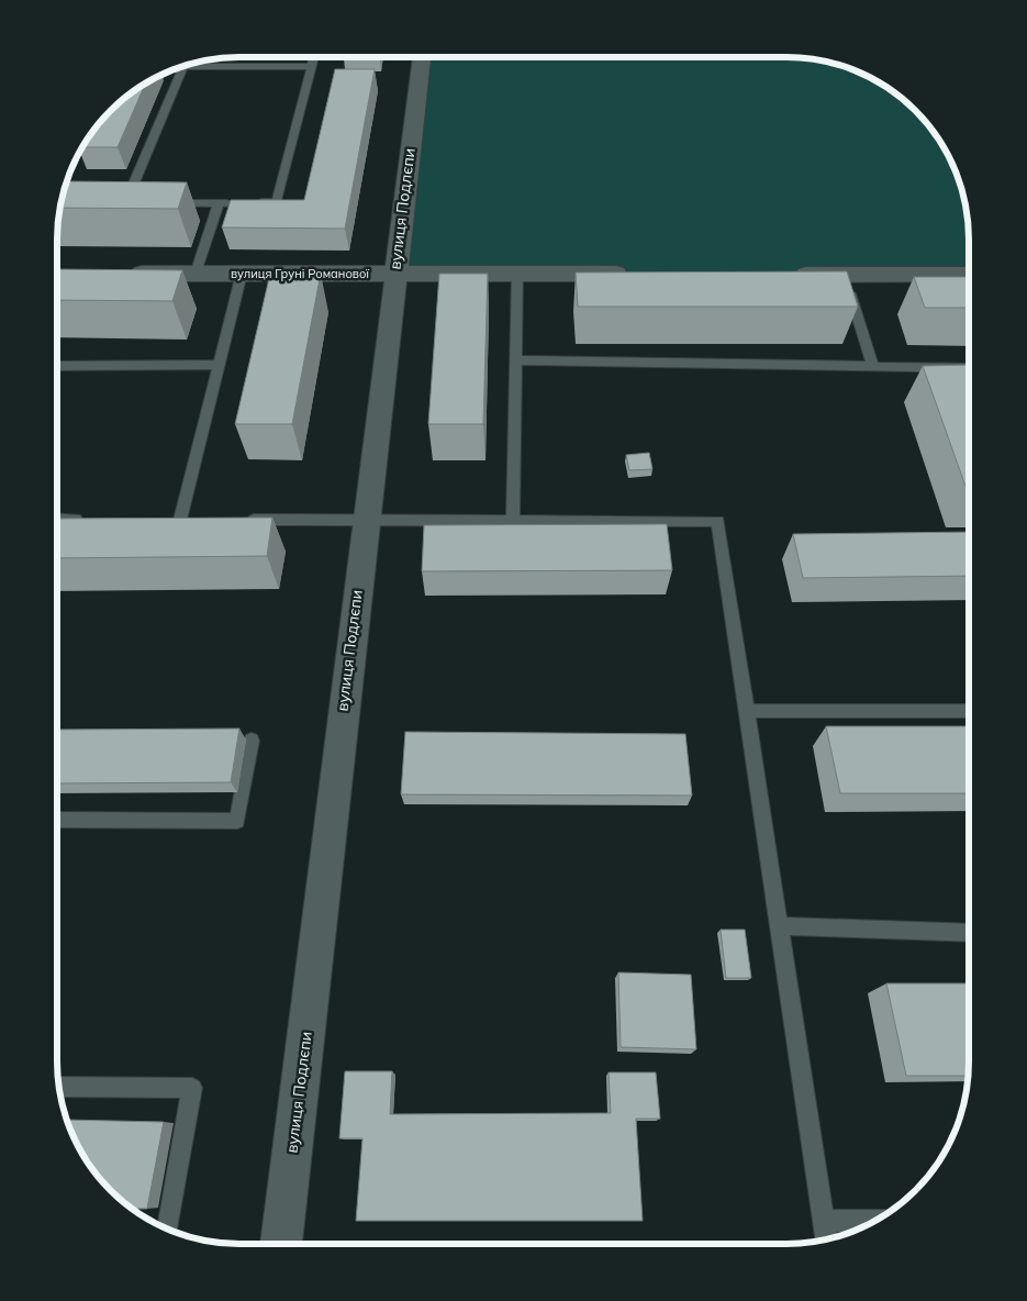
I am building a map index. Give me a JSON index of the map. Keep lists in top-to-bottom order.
{
  "streets": {
    "street": ["вулиця Подлєпи", "вулиця Груні Романової"]
  },
  "crossings": [
    ["вулиця Подлєпи", "вулиця Груні Романової"]
  ]
}
